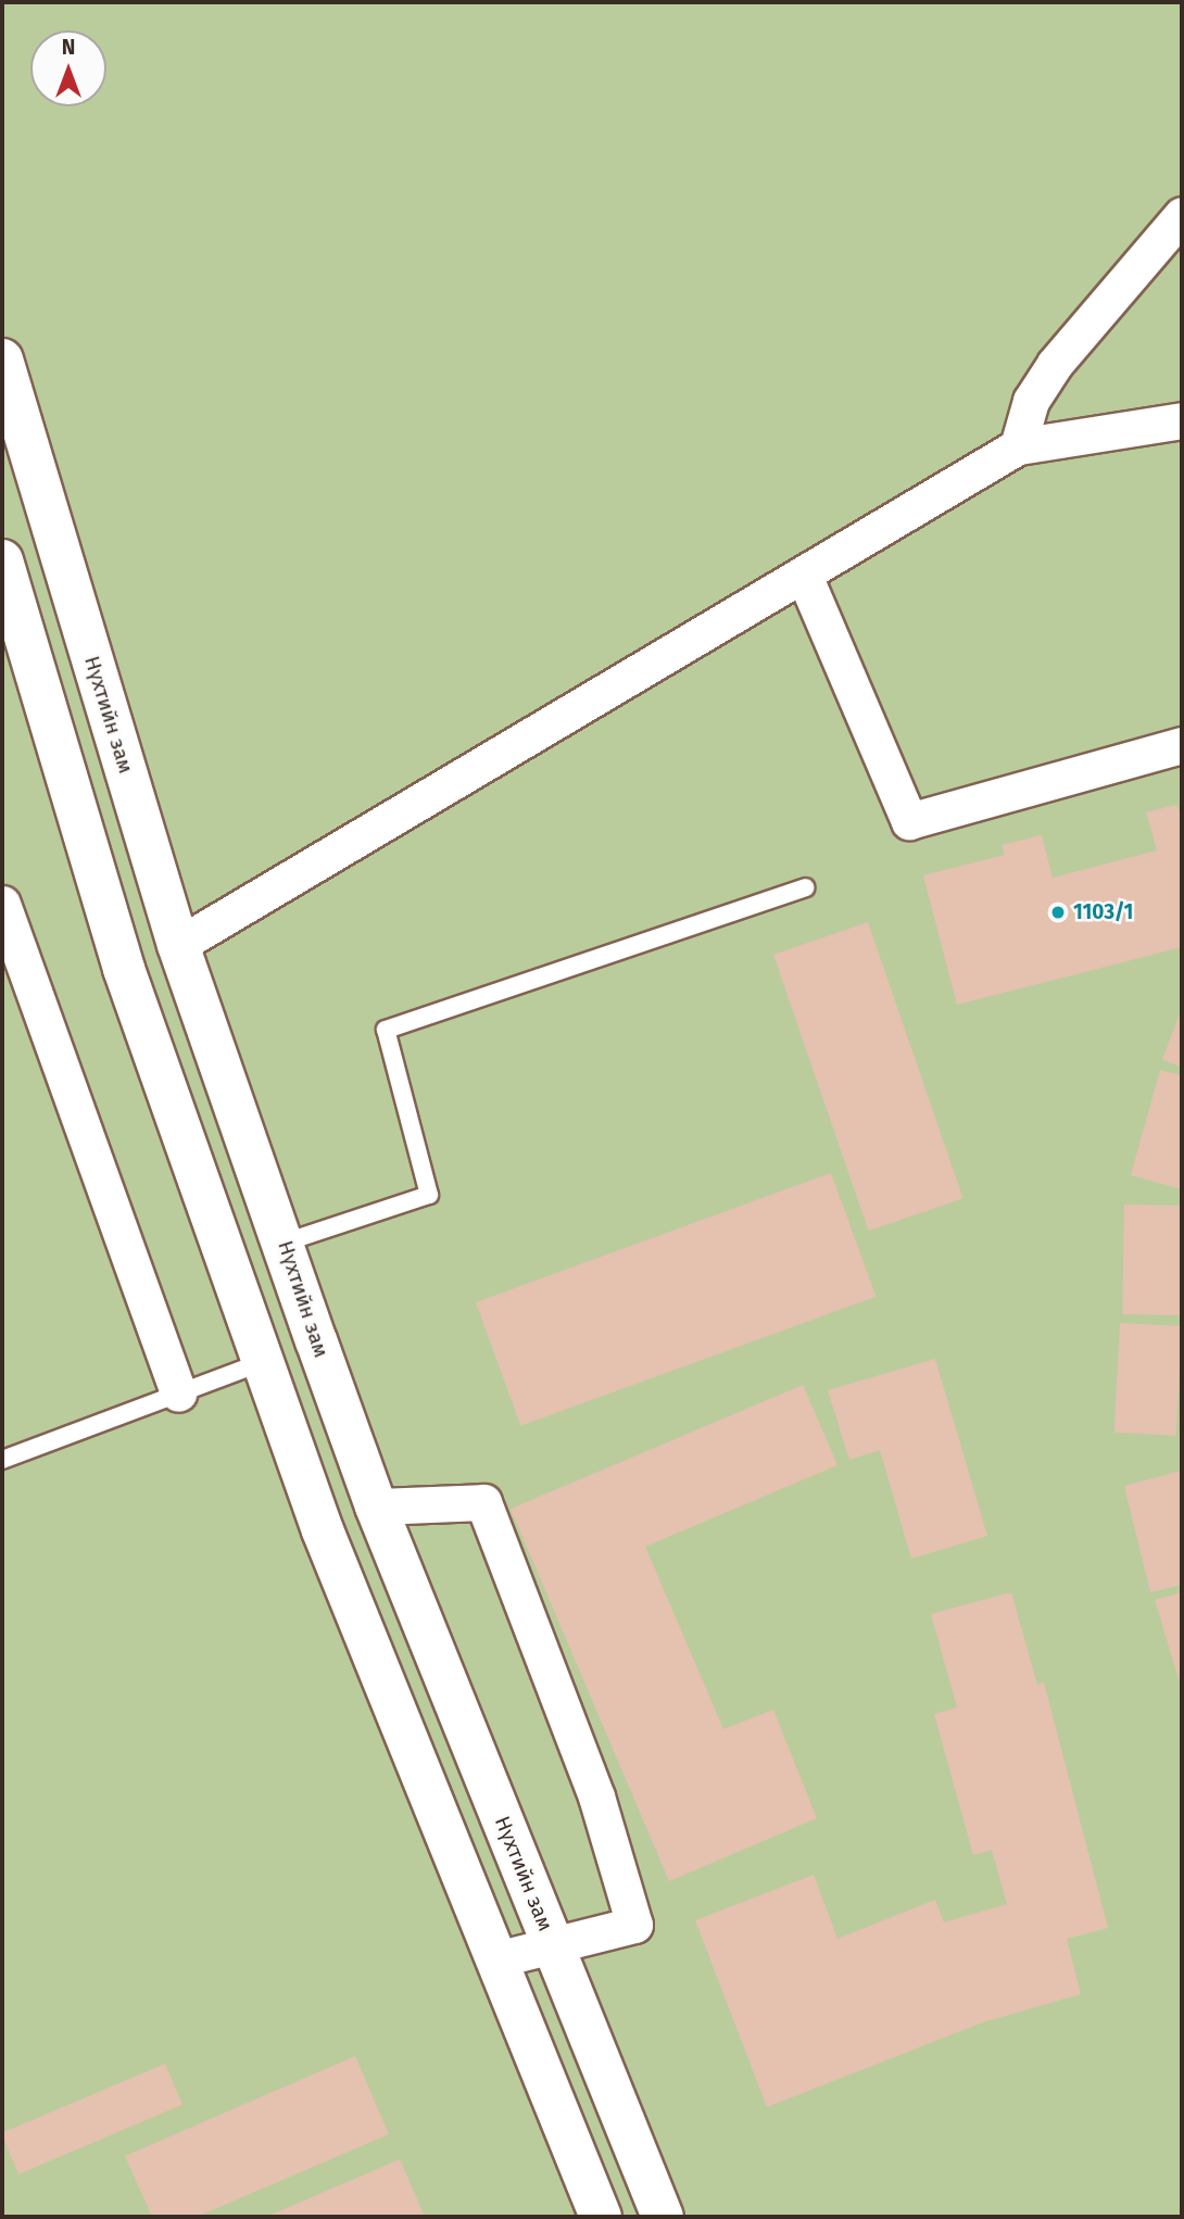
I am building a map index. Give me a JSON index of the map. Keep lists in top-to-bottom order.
{
  "streets": {
    "main road": ["Нүхтийн зам"]
  },
  "places": ["1103/1"],
  "north": "top"
}
